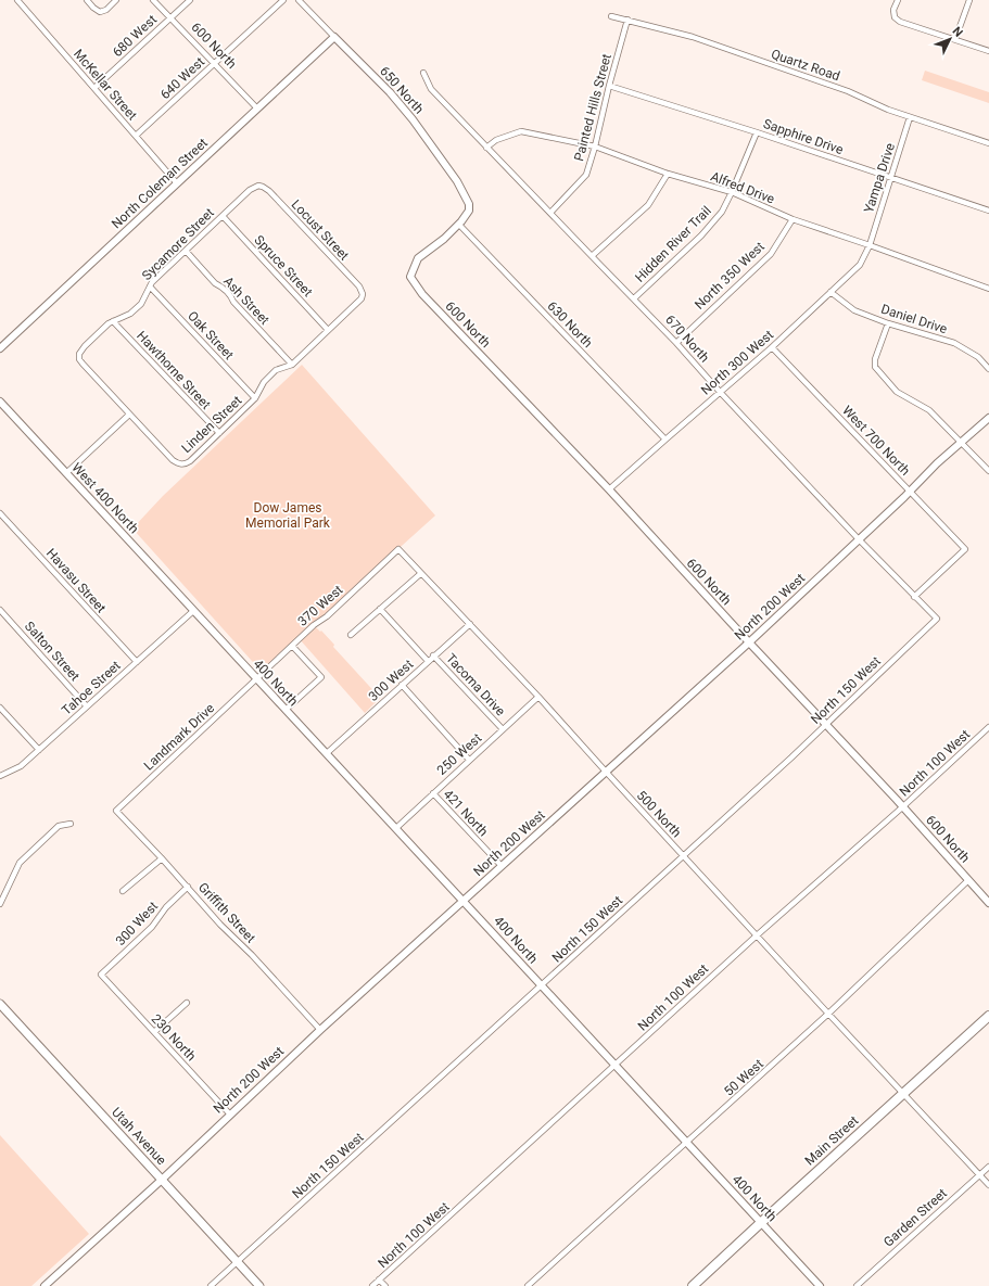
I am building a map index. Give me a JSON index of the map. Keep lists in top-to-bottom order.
{
  "streets": {
    "highway": ["Main Street"],
    "main road": ["Utah Avenue"],
    "street": [
      "680 West",
      "600 North",
      "Quartz Road",
      "640 West",
      "McKellar Street",
      "650 North",
      "Painted Hills Street",
      "Sapphire Drive",
      "Yampa Drive",
      "North Coleman Street",
      "Alfred Drive",
      "Locust Street",
      "Sycamore Street",
      "Hidden River Trail",
      "Spruce Street",
      "North 350 West",
      "Ash Street",
      "Daniel Drive",
      "630 North",
      "Oak Street",
      "670 North",
      "North 300 West",
      "Hawthorne Street",
      "Linden Street",
      "West 700 North",
      "West 400 North",
      "Havasu Street",
      "370 West",
      "North 200 West",
      "Salton Street",
      "300 West",
      "400 North",
      "Tacoma Drive",
      "Tahoe Street",
      "North 150 West",
      "Landmark Drive",
      "250 West",
      "North 100 West",
      "421 North",
      "500 North",
      "Griffith Street",
      "230 North",
      "50 West",
      "Garden Street"
    ]
  },
  "crossings": [
    ["680 West", "600 North"],
    ["680 West", "McKellar Street"],
    ["600 North", "640 West"],
    ["600 North", "650 North"],
    ["600 North", "North Coleman Street"],
    ["600 North", "630 North"],
    ["600 North", "North 300 West"],
    ["600 North", "North 200 West"],
    ["600 North", "North 150 West"],
    ["600 North", "North 100 West"],
    ["600 North", "50 West"],
    ["Quartz Road", "Painted Hills Street"],
    ["Quartz Road", "Yampa Drive"],
    ["640 West", "McKellar Street"],
    ["McKellar Street", "North Coleman Street"],
    ["650 North", "North Coleman Street"],
    ["650 North", "630 North"],
    ["Painted Hills Street", "Sapphire Drive"],
    ["Painted Hills Street", "Alfred Drive"],
    ["Painted Hills Street", "670 North"],
    ["Sapphire Drive", "Yampa Drive"],
    ["Sapphire Drive", "Hidden River Trail"],
    ["Yampa Drive", "Alfred Drive"],
    ["Yampa Drive", "North 300 West"],
    ["Alfred Drive", "Hidden River Trail"],
    ["Alfred Drive", "North 350 West"],
    ["Alfred Drive", "670 North"],
    ["Alfred Drive", "North 300 West"],
    ["Locust Street", "Sycamore Street"],
    ["Locust Street", "Linden Street"],
    ["Sycamore Street", "Spruce Street"],
    ["Sycamore Street", "Ash Street"],
    ["Sycamore Street", "Oak Street"],
    ["Sycamore Street", "Hawthorne Street"],
    ["Sycamore Street", "Linden Street"],
    ["Hidden River Trail", "670 North"],
    ["Spruce Street", "Linden Street"],
    ["North 350 West", "670 North"],
    ["Ash Street", "Linden Street"],
    ["Daniel Drive", "North 300 West"],
    ["630 North", "North 300 West"],
    ["Oak Street", "Linden Street"],
    ["670 North", "North 300 West"],
    ["670 North", "West 700 North"],
    ["670 North", "North 200 West"],
    ["670 North", "North 150 West"],
    ["North 300 West", "West 700 North"],
    ["Hawthorne Street", "Linden Street"],
    ["West 700 North", "North 200 West"],
    ["West 400 North", "400 North"],
    ["West 400 North", "Tahoe Street"],
    ["Havasu Street", "Tahoe Street"],
    ["370 West", "400 North"],
    ["370 West", "Landmark Drive"],
    ["370 West", "500 North"],
    ["North 200 West", "400 North"],
    ["North 200 West", "421 North"],
    ["North 200 West", "500 North"],
    ["North 200 West", "Griffith Street"],
    ["North 200 West", "230 North"],
    ["North 200 West", "Utah Avenue"],
    ["Salton Street", "Tahoe Street"],
    ["300 West", "400 North"],
    ["300 West", "Tacoma Drive"],
    ["300 West", "500 North"],
    ["300 West", "Griffith Street"],
    ["300 West", "230 North"],
    ["400 North", "Tahoe Street"],
    ["400 North", "North 150 West"],
    ["400 North", "Landmark Drive"],
    ["400 North", "250 West"],
    ["400 North", "North 100 West"],
    ["400 North", "50 West"],
    ["400 North", "Main Street"],
    ["Tacoma Drive", "250 West"],
    ["North 150 West", "500 North"],
    ["North 150 West", "Utah Avenue"],
    ["Landmark Drive", "Griffith Street"],
    ["250 West", "421 North"],
    ["250 West", "500 North"],
    ["North 100 West", "500 North"],
    ["500 North", "50 West"],
    ["500 North", "Main Street"],
    ["500 North", "Garden Street"]
  ],
  "parks": ["Dow James Memorial Park"],
  "north": "top right"
}
